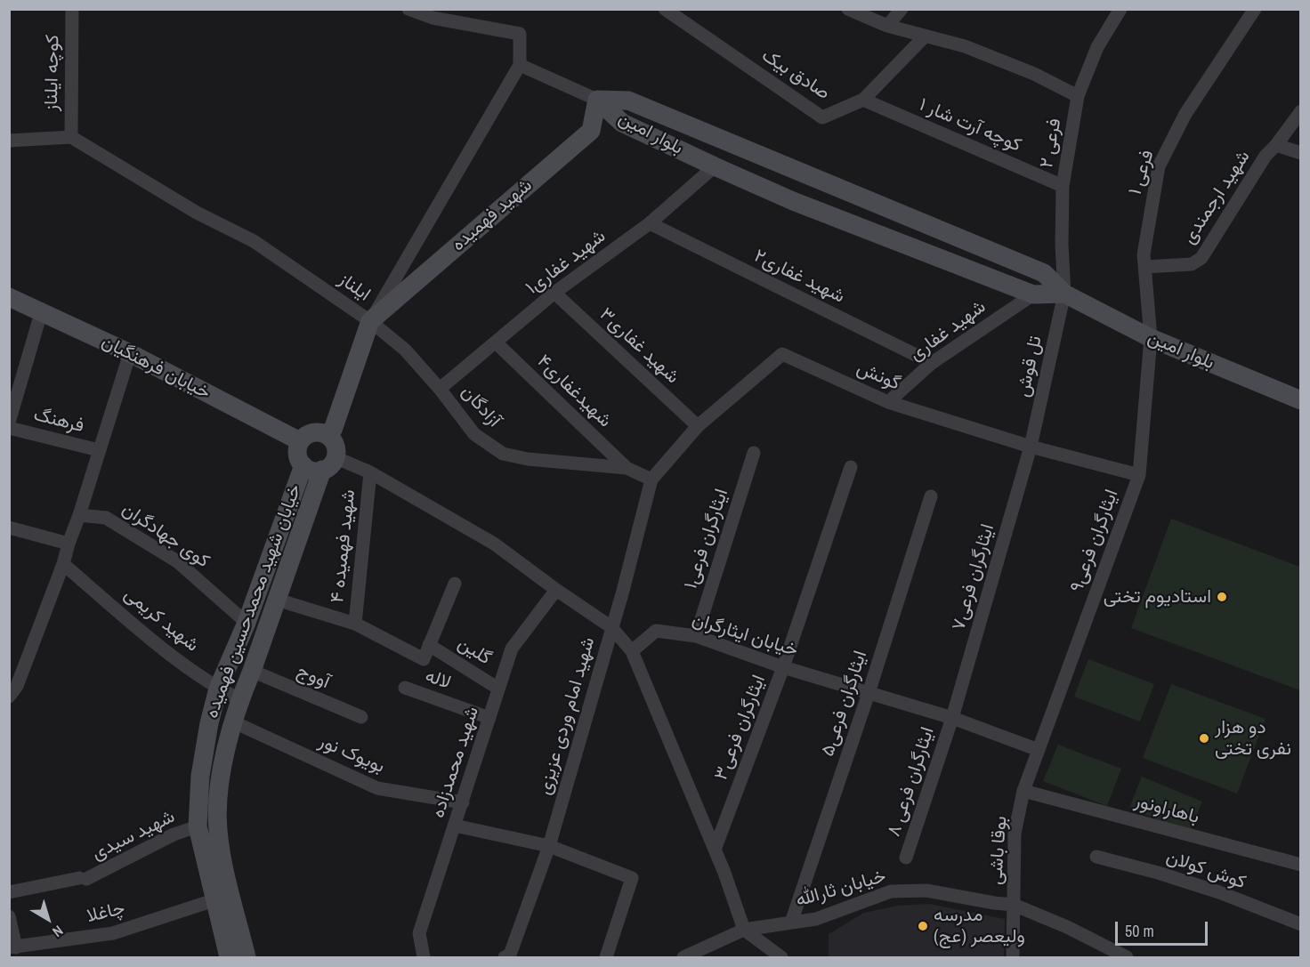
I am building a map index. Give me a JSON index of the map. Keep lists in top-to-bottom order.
{
  "streets": {
    "main road": [
      "بلوار امین",
      "شهید فهمیده",
      "خیابان فرهنگیان",
      "خیابان شهید محمدحسین فهمیده"
    ],
    "street": [
      "کوچه ایلناز",
      "صادق بیک",
      "کوچه آرت شار ۱",
      "فرعی ۲",
      "فرعی ۱",
      "شهید ارجمندی",
      "شهید غفاری۱",
      "شهید غفاری۲",
      "ایلناز",
      "شهید غفاری",
      "شهید غفاری۳",
      "تل قوش",
      "گونش",
      "شهیدغفاری۴",
      "آزادگان",
      "فرهنگ",
      "کوی جهادگران",
      "ایثارگران فرعی۱",
      "ایثارگران فرعی۹",
      "شهید فهمیده ۴",
      "ایثارگران فرعی۷",
      "شهید کریمی",
      "خیابان ایثارگران",
      "گلین",
      "آووج",
      "لاله",
      "ایثارگران فرعی۵",
      "شهید امام وردی عزیزی",
      "ایثارگران فرعی۳",
      "بویوک نور",
      "شهید محمدزاده",
      "ایثارگران فرعی ۸",
      "باهاراونور",
      "شهید سیدی",
      "بوقا باشی",
      "کوش کولان",
      "خیابان ثارالله",
      "چاغلا"
    ]
  },
  "crossings": [
    ["کوچه ایلناز", "ایلناز"],
    ["صادق بیک", "کوچه آرت شار ۱"],
    ["کوچه آرت شار ۱", "فرعی ۲"],
    ["بلوار امین", "فرعی ۲"],
    ["بلوار امین", "فرعی ۱"],
    ["بلوار امین", "شهید فهمیده"],
    ["بلوار امین", "شهید غفاری۱"],
    ["بلوار امین", "شهید غفاری"],
    ["بلوار امین", "تل قوش"],
    ["بلوار امین", "ایثارگران فرعی۹"],
    ["فرعی ۲", "تل قوش"],
    ["فرعی ۱", "شهید ارجمندی"],
    ["فرعی ۱", "ایثارگران فرعی۹"],
    ["شهید فهمیده", "ایلناز"],
    ["شهید فهمیده", "آزادگان"],
    ["شهید غفاری۱", "شهید غفاری۲"],
    ["شهید غفاری۱", "شهید غفاری۳"],
    ["شهید غفاری۱", "شهیدغفاری۴"],
    ["شهید غفاری۱", "آزادگان"],
    ["شهید غفاری۲", "شهید غفاری"],
    ["ایلناز", "آزادگان"],
    ["شهید غفاری", "گونش"],
    ["شهید غفاری۳", "گونش"],
    ["تل قوش", "گونش"],
    ["تل قوش", "ایثارگران فرعی۷"],
    ["خیابان فرهنگیان", "خیابان شهید محمدحسین فهمیده"],
    ["گونش", "آزادگان"],
    ["گونش", "ایثارگران فرعی۹"],
    ["گونش", "ایثارگران فرعی۷"],
    ["گونش", "شهید امام وردی عزیزی"],
    ["شهیدغفاری۴", "آزادگان"],
    ["آزادگان", "شهید امام وردی عزیزی"],
    ["کوی جهادگران", "خیابان شهید محمدحسین فهمیده"],
    ["ایثارگران فرعی۱", "خیابان ایثارگران"],
    ["ایثارگران فرعی۹", "خیابان ایثارگران"],
    ["ایثارگران فرعی۹", "بوقا باشی"],
    ["ایثارگران فرعی۷", "خیابان ایثارگران"],
    ["ایثارگران فرعی۷", "ایثارگران فرعی ۸"],
    ["خیابان شهید محمدحسین فهمیده", "شهید کریمی"],
    ["خیابان شهید محمدحسین فهمیده", "آووج"],
    ["خیابان شهید محمدحسین فهمیده", "بویوک نور"],
    ["خیابان شهید محمدحسین فهمیده", "شهید سیدی"],
    ["خیابان ایثارگران", "ایثارگران فرعی۵"],
    ["خیابان ایثارگران", "ایثارگران فرعی۳"],
    ["خیابان ایثارگران", "ایثارگران فرعی ۸"],
    ["خیابان ایثارگران", "بوقا باشی"],
    ["گلین", "شهید محمدزاده"],
    ["لاله", "شهید محمدزاده"],
    ["ایثارگران فرعی۵", "خیابان ثارالله"],
    ["بویوک نور", "شهید محمدزاده"],
    ["باهاراونور", "بوقا باشی"],
    ["بوقا باشی", "خیابان ثارالله"]
  ],
  "places": ["استادیوم تختی", "دو هزار نفری تختی", "مدرسه ولیعصر (عج)"],
  "scale_bar": "50 m",
  "north": "bottom right"
}
